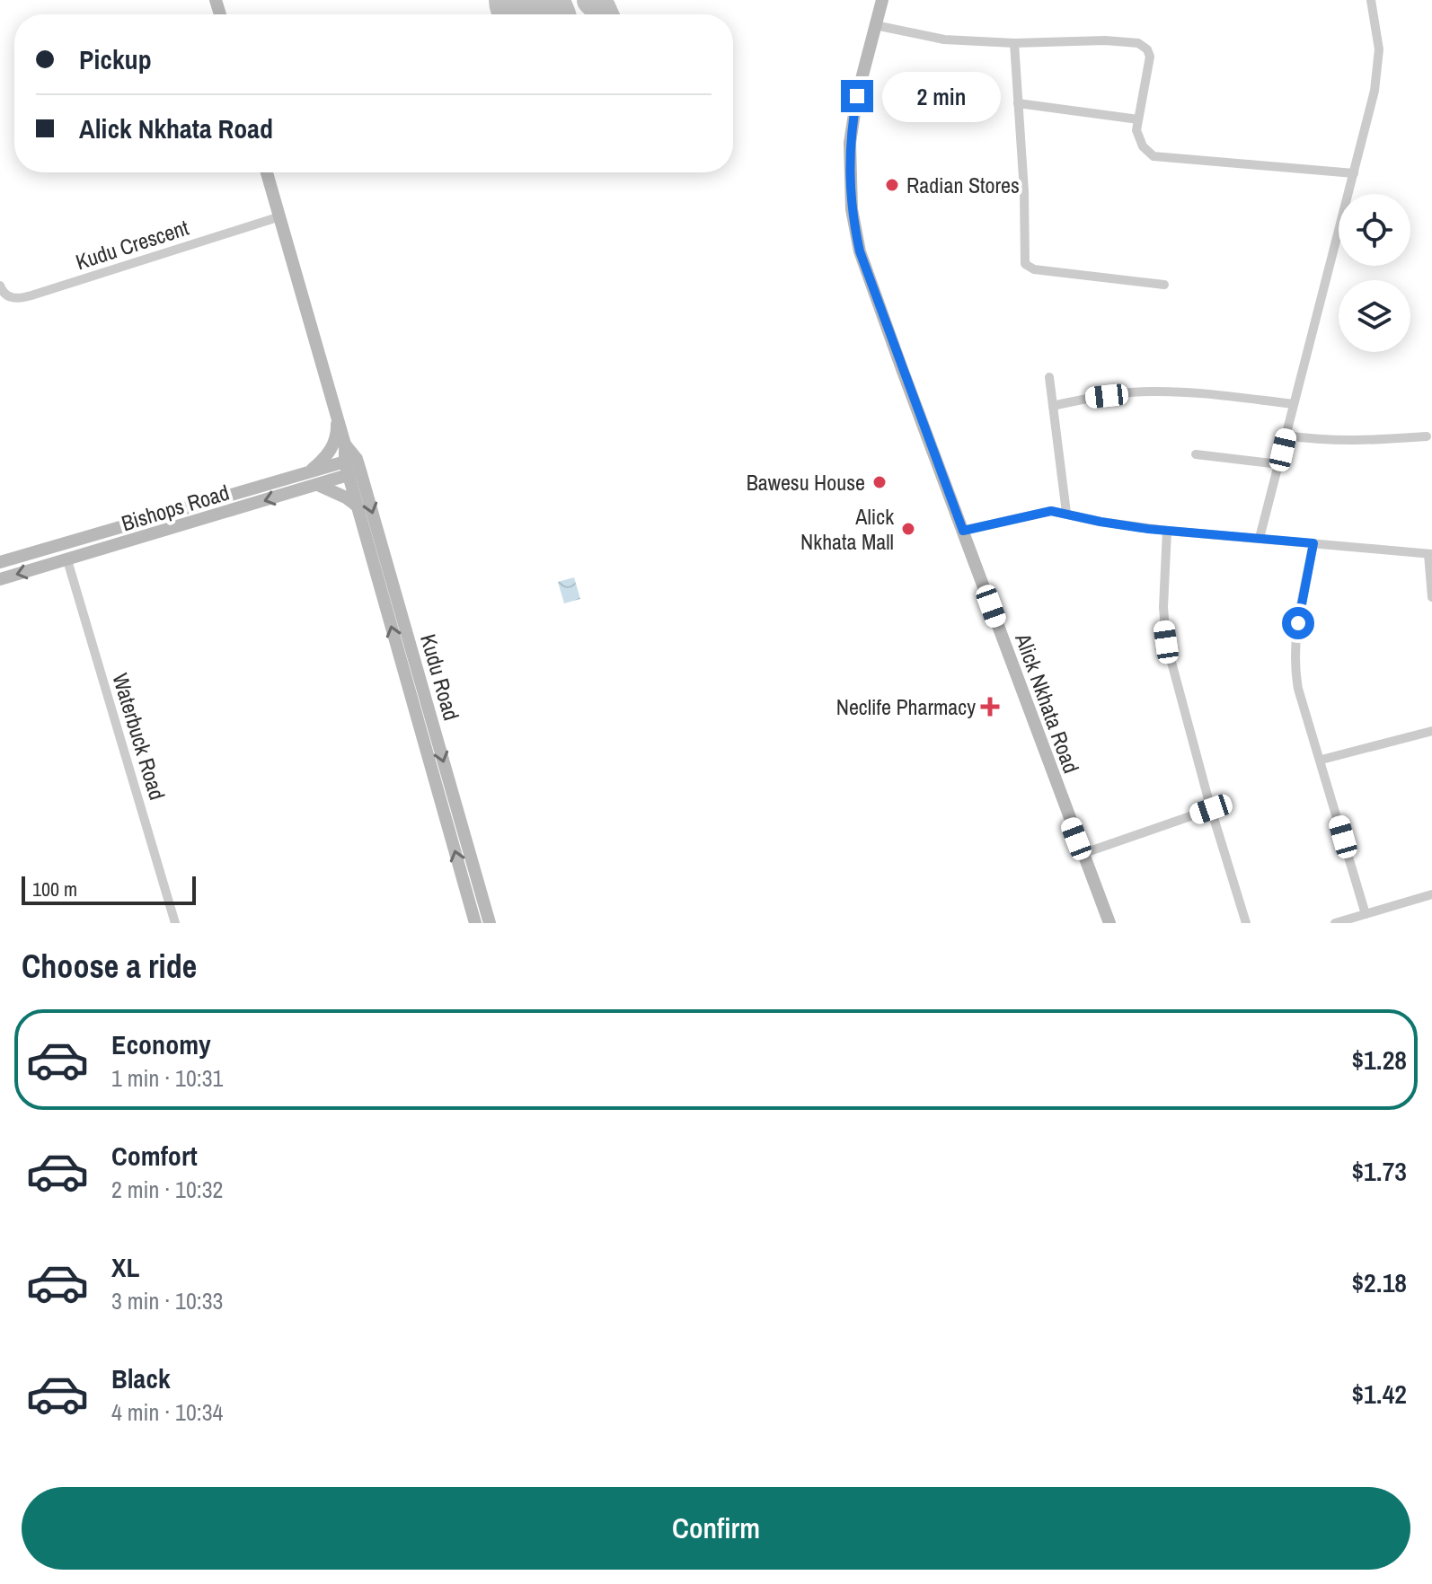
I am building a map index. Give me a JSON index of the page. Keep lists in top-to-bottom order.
{
  "streets": {
    "main road": ["Bishops Road", "Kudu Road", "Alick Nkhata Road"],
    "street": ["Kudu Crescent", "Waterbuck Road"]
  },
  "crossings": [
    ["Kudu Crescent", "Kudu Road"],
    ["Bishops Road", "Kudu Road"],
    ["Bishops Road", "Waterbuck Road"]
  ],
  "places": {
    "other": ["Radian Stores", "Bawesu House", "Alick Nkhata Mall"],
    "health": ["Neclife Pharmacy"]
  },
  "scale_bar": "100 m",
  "page": {
    "banner": ["Pickup", "Alick Nkhata Road"],
    "bubble": "2 min",
    "scale": "100 m",
    "heading": "Choose a ride",
    "list": [
      {
        "name": "Economy",
        "note": "1 min · 10:31",
        "value": "$1.28"
      },
      {
        "name": "Comfort",
        "note": "2 min · 10:32",
        "value": "$1.73"
      },
      {
        "name": "XL",
        "note": "3 min · 10:33",
        "value": "$2.18"
      },
      {
        "name": "Black",
        "note": "4 min · 10:34",
        "value": "$1.42"
      }
    ],
    "buttons": "Confirm"
  }
}
